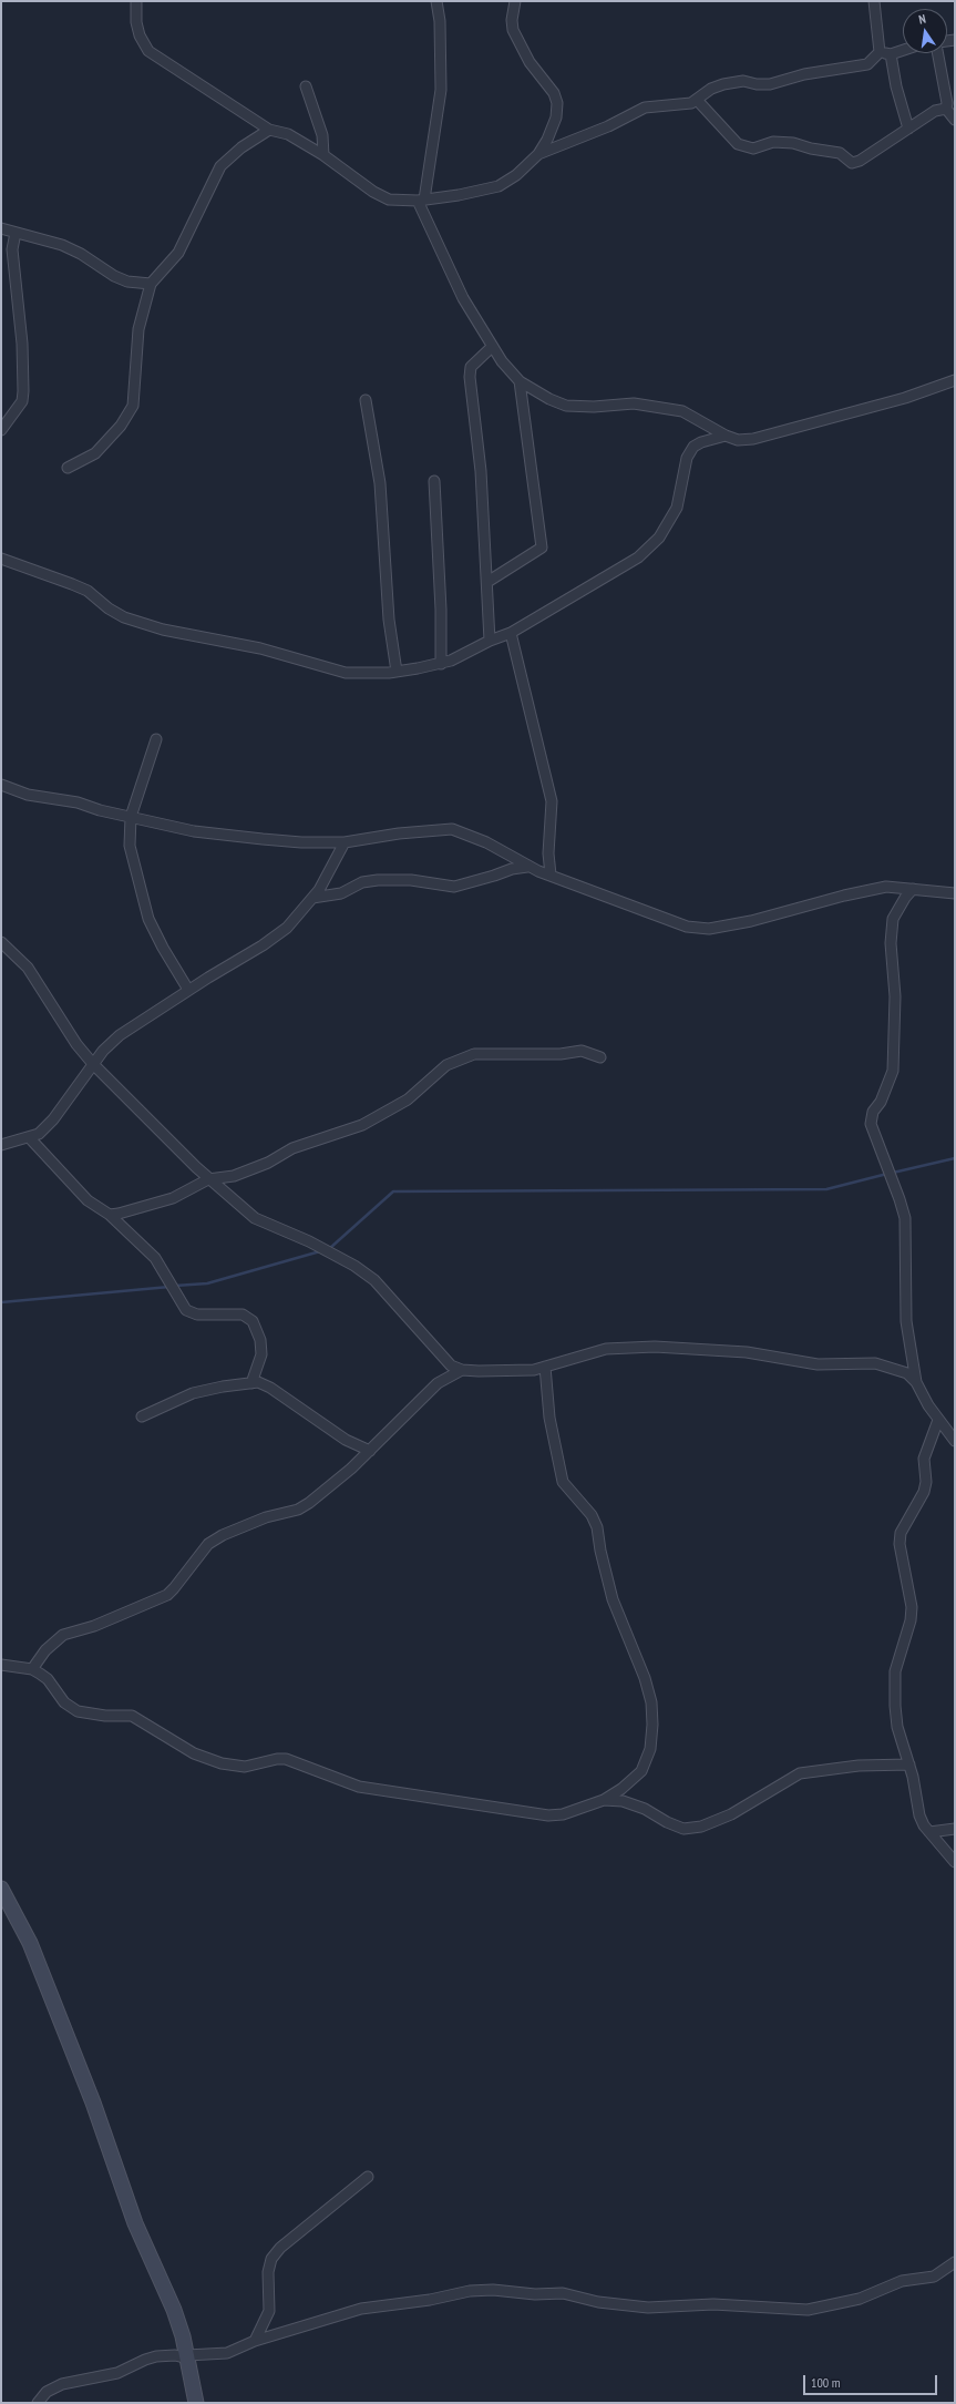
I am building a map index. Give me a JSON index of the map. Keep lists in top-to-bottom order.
{
  "scale_bar": "100 m",
  "north": "top"
}
